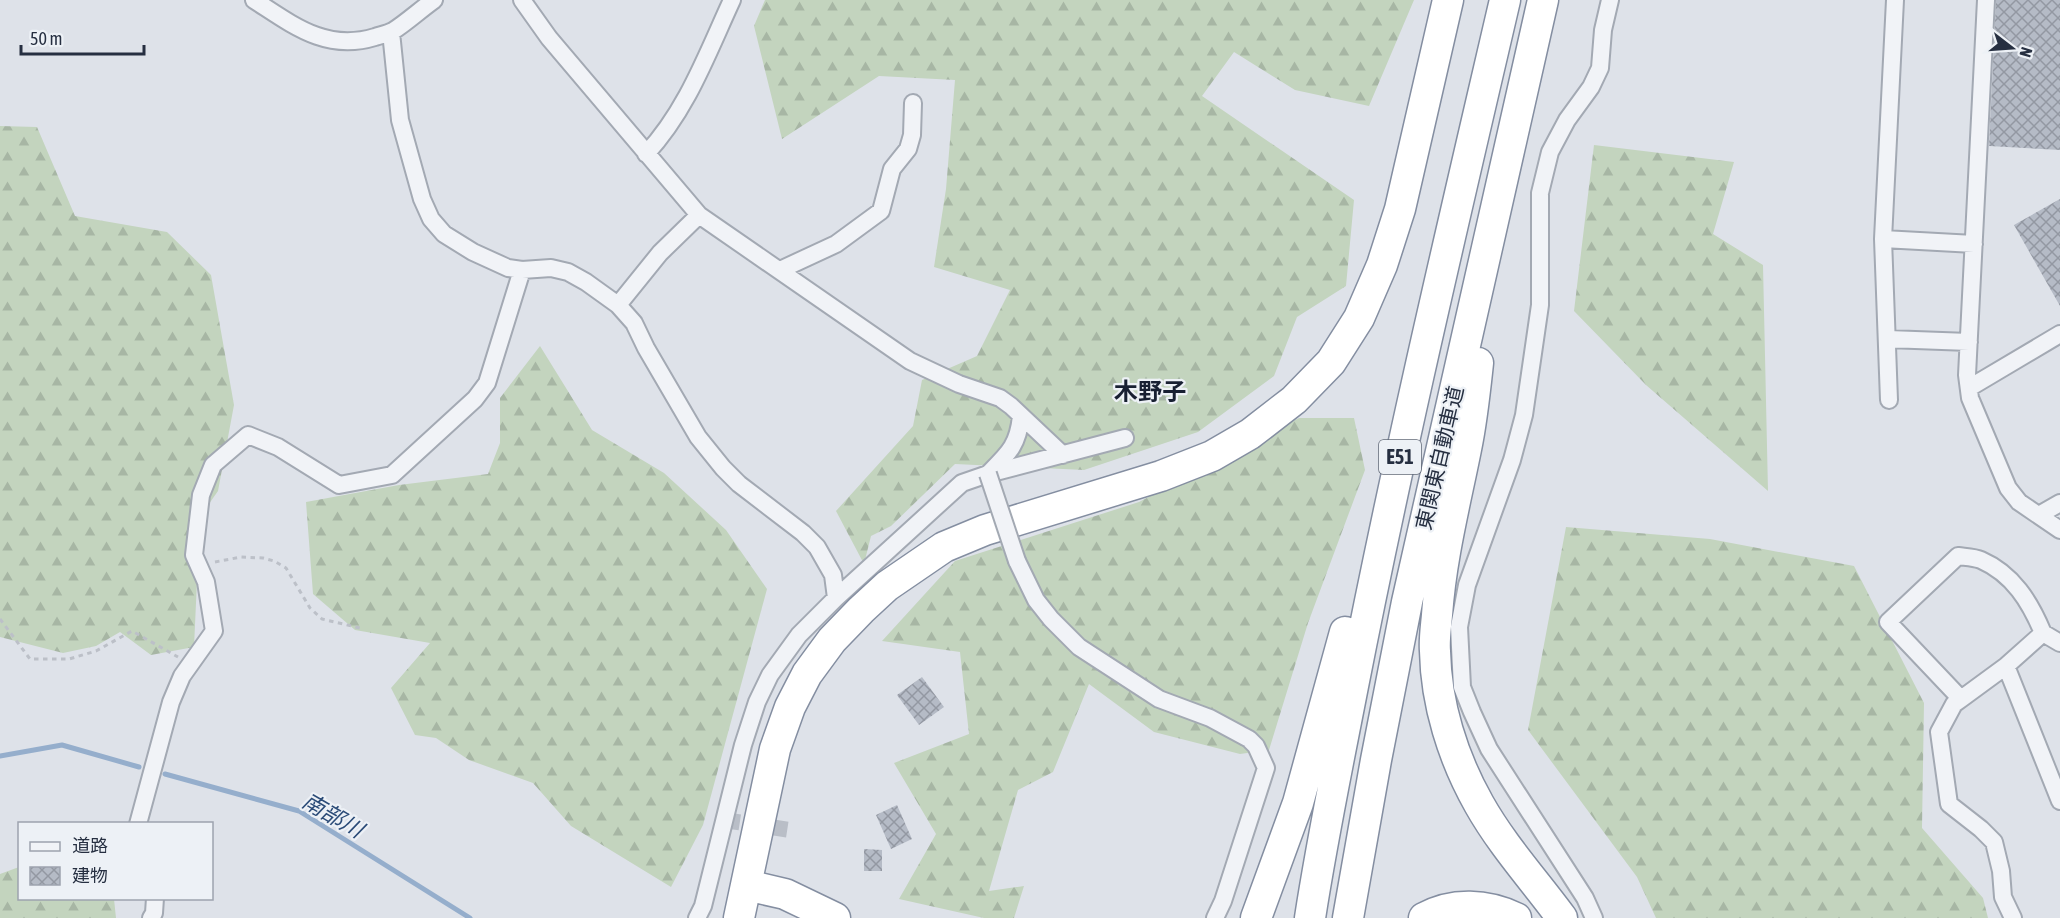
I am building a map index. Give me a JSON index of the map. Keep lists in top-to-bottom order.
{
  "streets": {
    "highway": ["E51", "東関東自動車道"]
  },
  "districts": ["木野子"],
  "water": ["南部川"],
  "legend": ["道路", "建物"],
  "scale_bar": "50 m",
  "north": "right"
}
